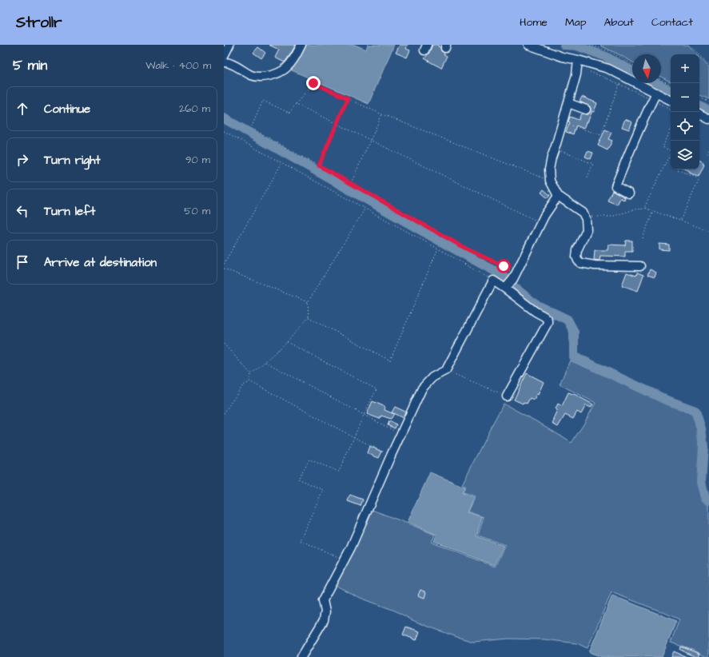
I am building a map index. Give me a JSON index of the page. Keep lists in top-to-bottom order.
{
  "north": "bottom",
  "page": {
    "header": "Strollr",
    "nav": [
      "Home",
      "Map",
      "About",
      "Contact"
    ],
    "heading": ["5 min", "Walk · 400 m"],
    "map_buttons": ["+", "−"],
    "list": [
      ["Continue", "260 m"],
      ["Turn right", "90 m"],
      ["Turn left", "50 m"],
      "Arrive at destination"
    ]
  }
}
